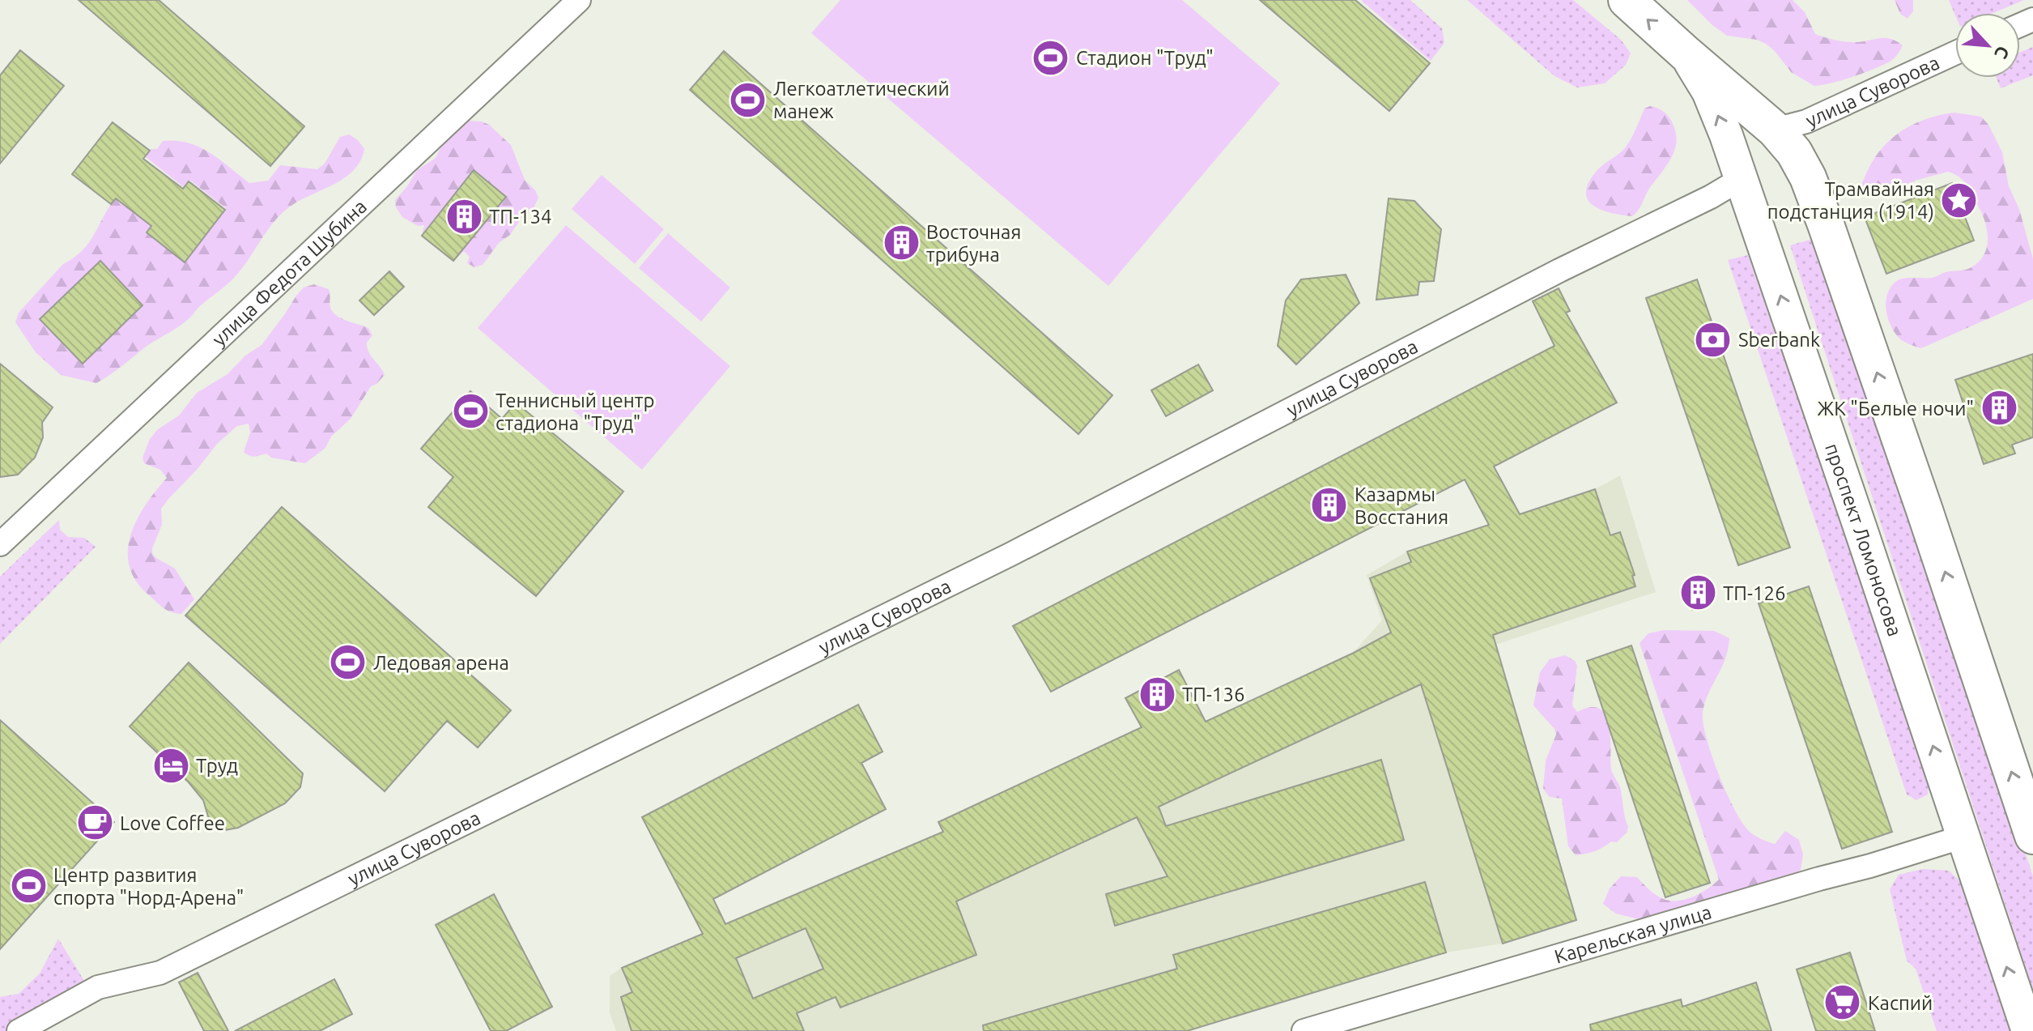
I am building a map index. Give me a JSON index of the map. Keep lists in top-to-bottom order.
{
  "streets": {
    "main road": ["проспект Ломоносова"],
    "street": ["улица Суворова", "улица Федота Шубина", "Карельская улица"]
  },
  "crossings": [
    ["улица Суворова", "проспект Ломоносова"],
    ["проспект Ломоносова", "Карельская улица"]
  ],
  "one_way": ["проспект Ломоносова"],
  "places": {
    "sports": [
      "Стадион \"Труд\"",
      "Легкоатлетический манеж",
      "Теннисный центр стадиона \"Труд\"",
      "Ледовая арена",
      "Центр развития спорта \"Норд-Арена\""
    ],
    "place": ["Трамвайная подстанция (1914)"],
    "building": [
      "ТП-134",
      "Восточная трибуна",
      "ЖК \"Белые ночи\"",
      "Казармы Восстания",
      "ТП-126",
      "ТП-136"
    ],
    "bank": ["Sberbank"],
    "hotel": ["Труд"],
    "cafe": ["Love Coffee"],
    "supermarket": ["Каспий"]
  },
  "north": "bottom right"
}
